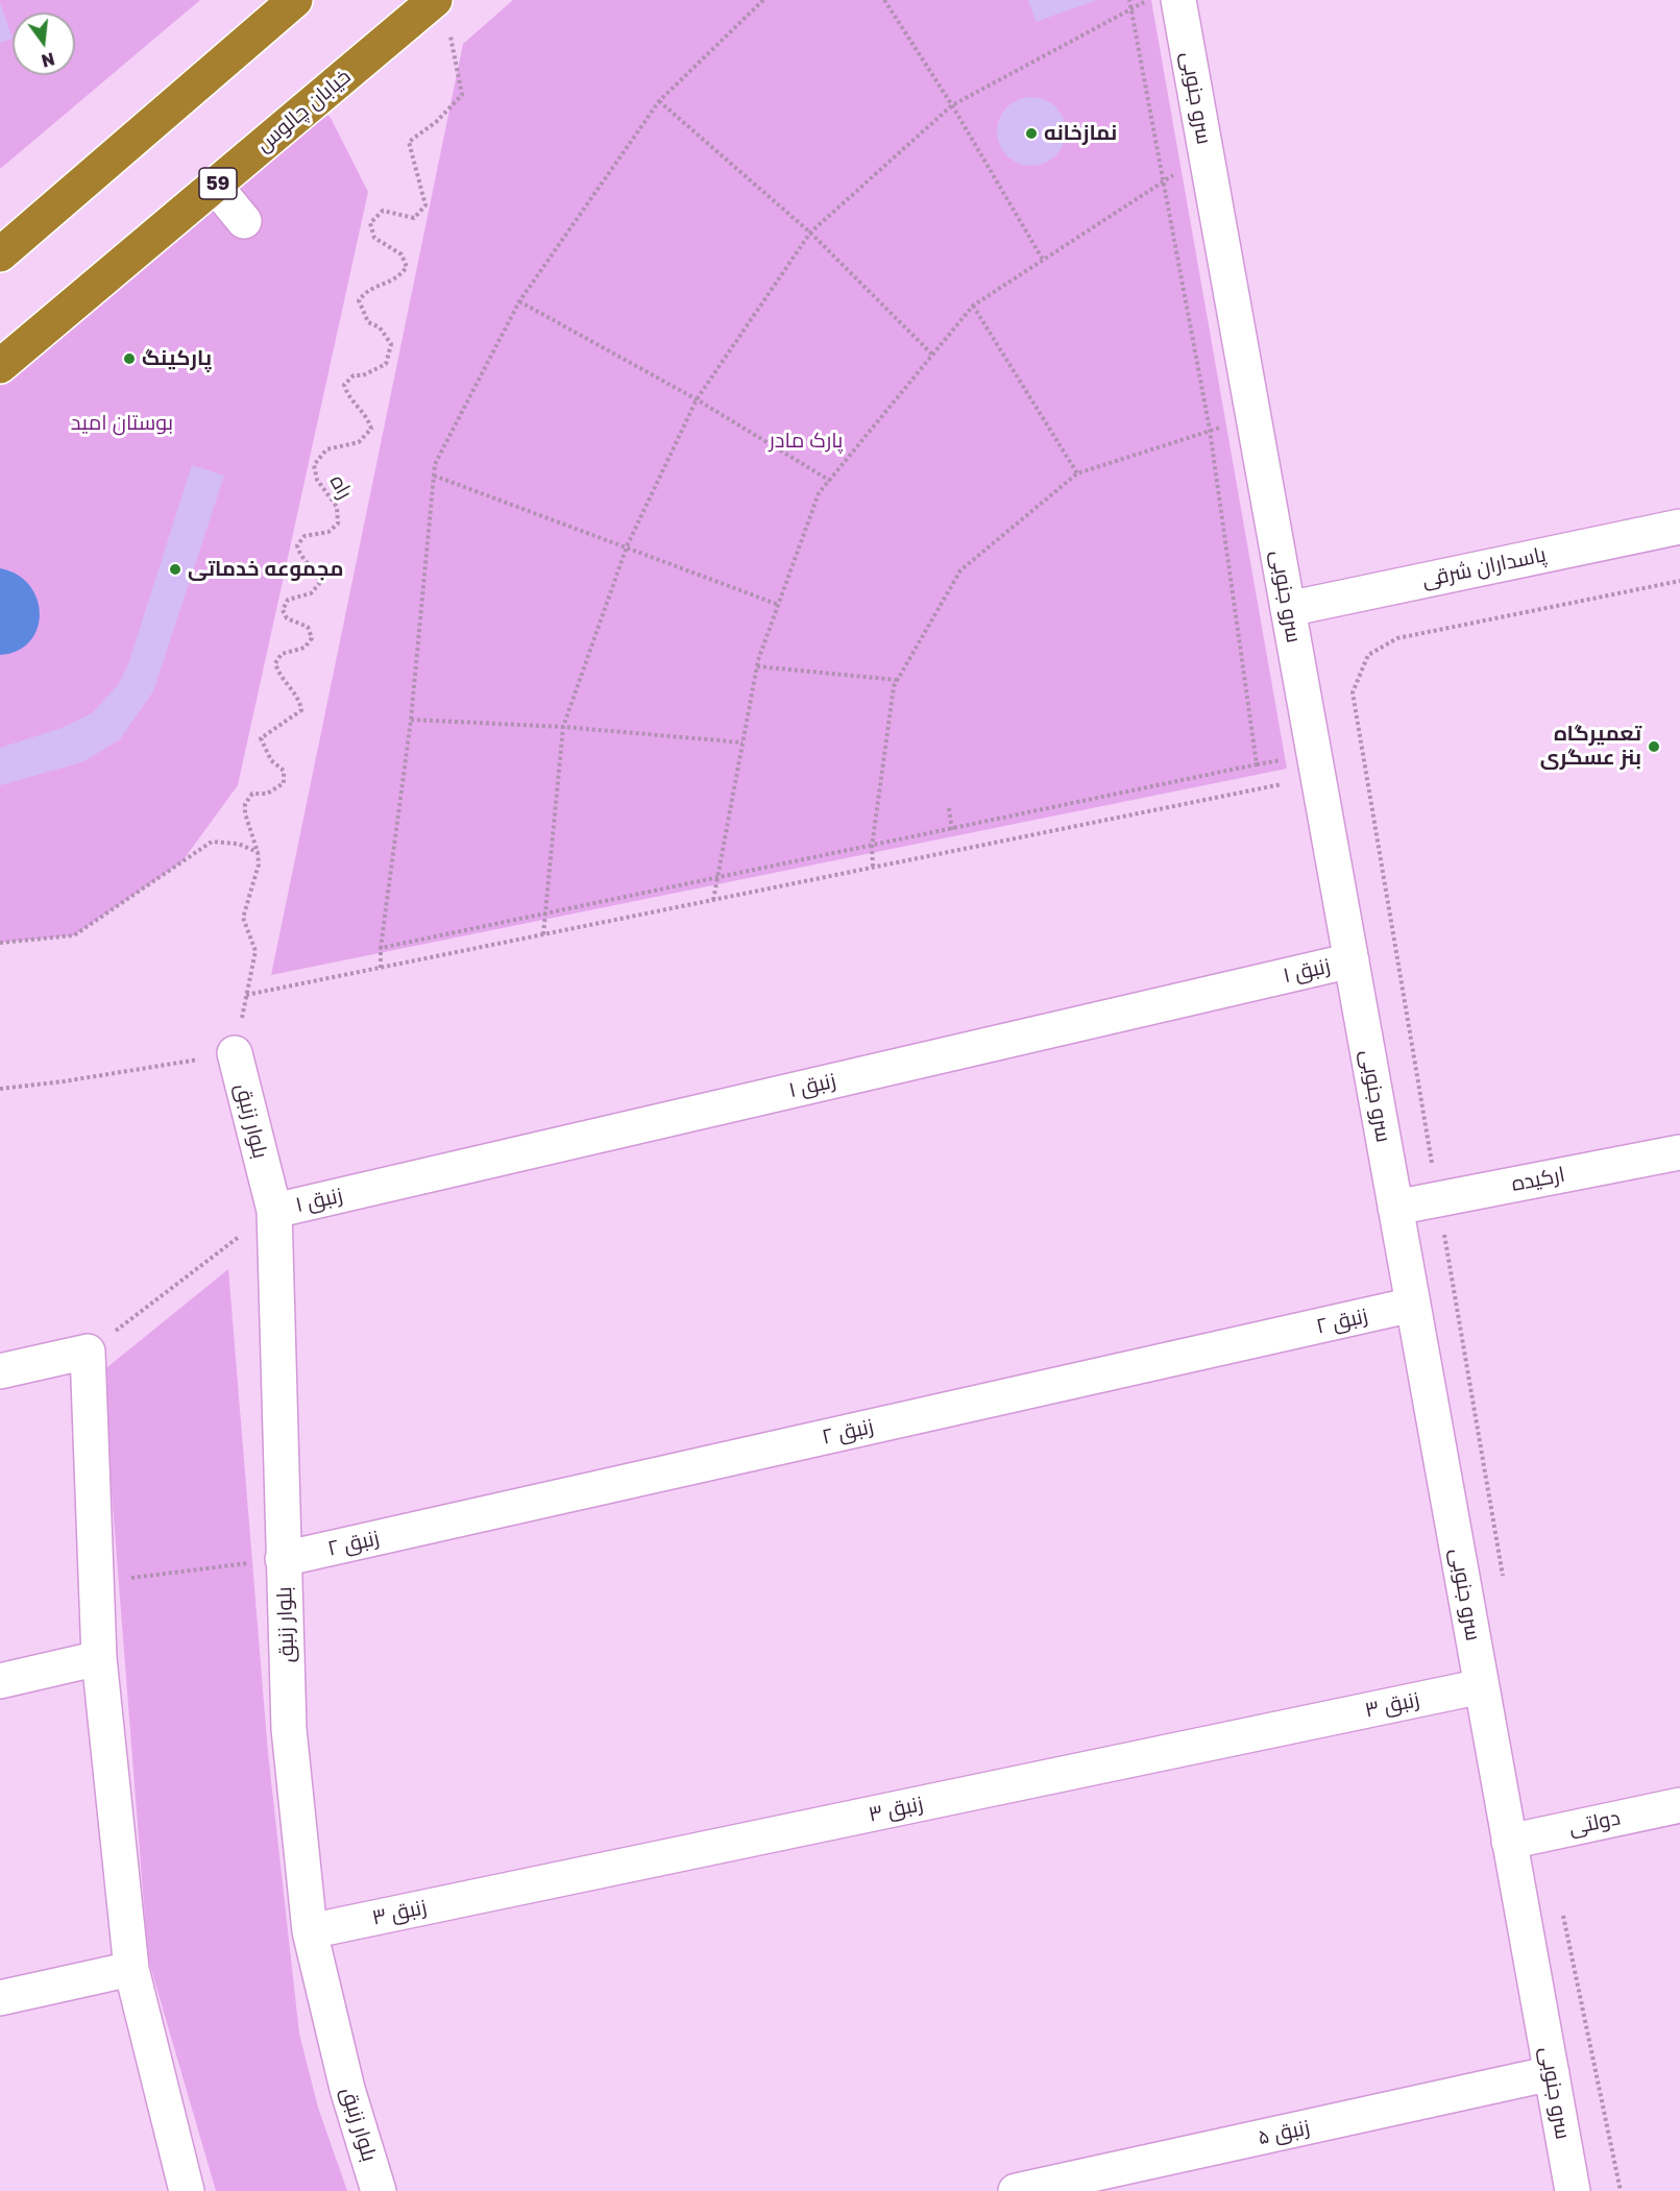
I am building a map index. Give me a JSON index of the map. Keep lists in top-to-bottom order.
{
  "streets": {
    "highway": ["خیابان چالوس", "59"],
    "street": [
      "سرو جنوبی",
      "پاسداران شرقی",
      "زنبق ۱",
      "بلوار زنبق",
      "ارکیده",
      "زنبق ۲",
      "زنبق ۳",
      "دولتی",
      "زنبق ۵"
    ],
    "path": ["راه"]
  },
  "crossings": [
    ["سرو جنوبی", "پاسداران شرقی"],
    ["سرو جنوبی", "زنبق ۱"],
    ["سرو جنوبی", "ارکیده"],
    ["سرو جنوبی", "زنبق ۲"],
    ["سرو جنوبی", "زنبق ۳"],
    ["سرو جنوبی", "دولتی"],
    ["سرو جنوبی", "زنبق ۵"],
    ["خیابان چالوس", "راه"],
    ["زنبق ۱", "بلوار زنبق"],
    ["بلوار زنبق", "زنبق ۲"],
    ["بلوار زنبق", "زنبق ۳"]
  ],
  "parks": ["بوستان امید", "پارک مادر"],
  "places": [
    "نمازخانه",
    "پارکینگ",
    "مجموعه خدماتی",
    "تعمیرگاه بنز عسگری"
  ],
  "north": "bottom"
}
